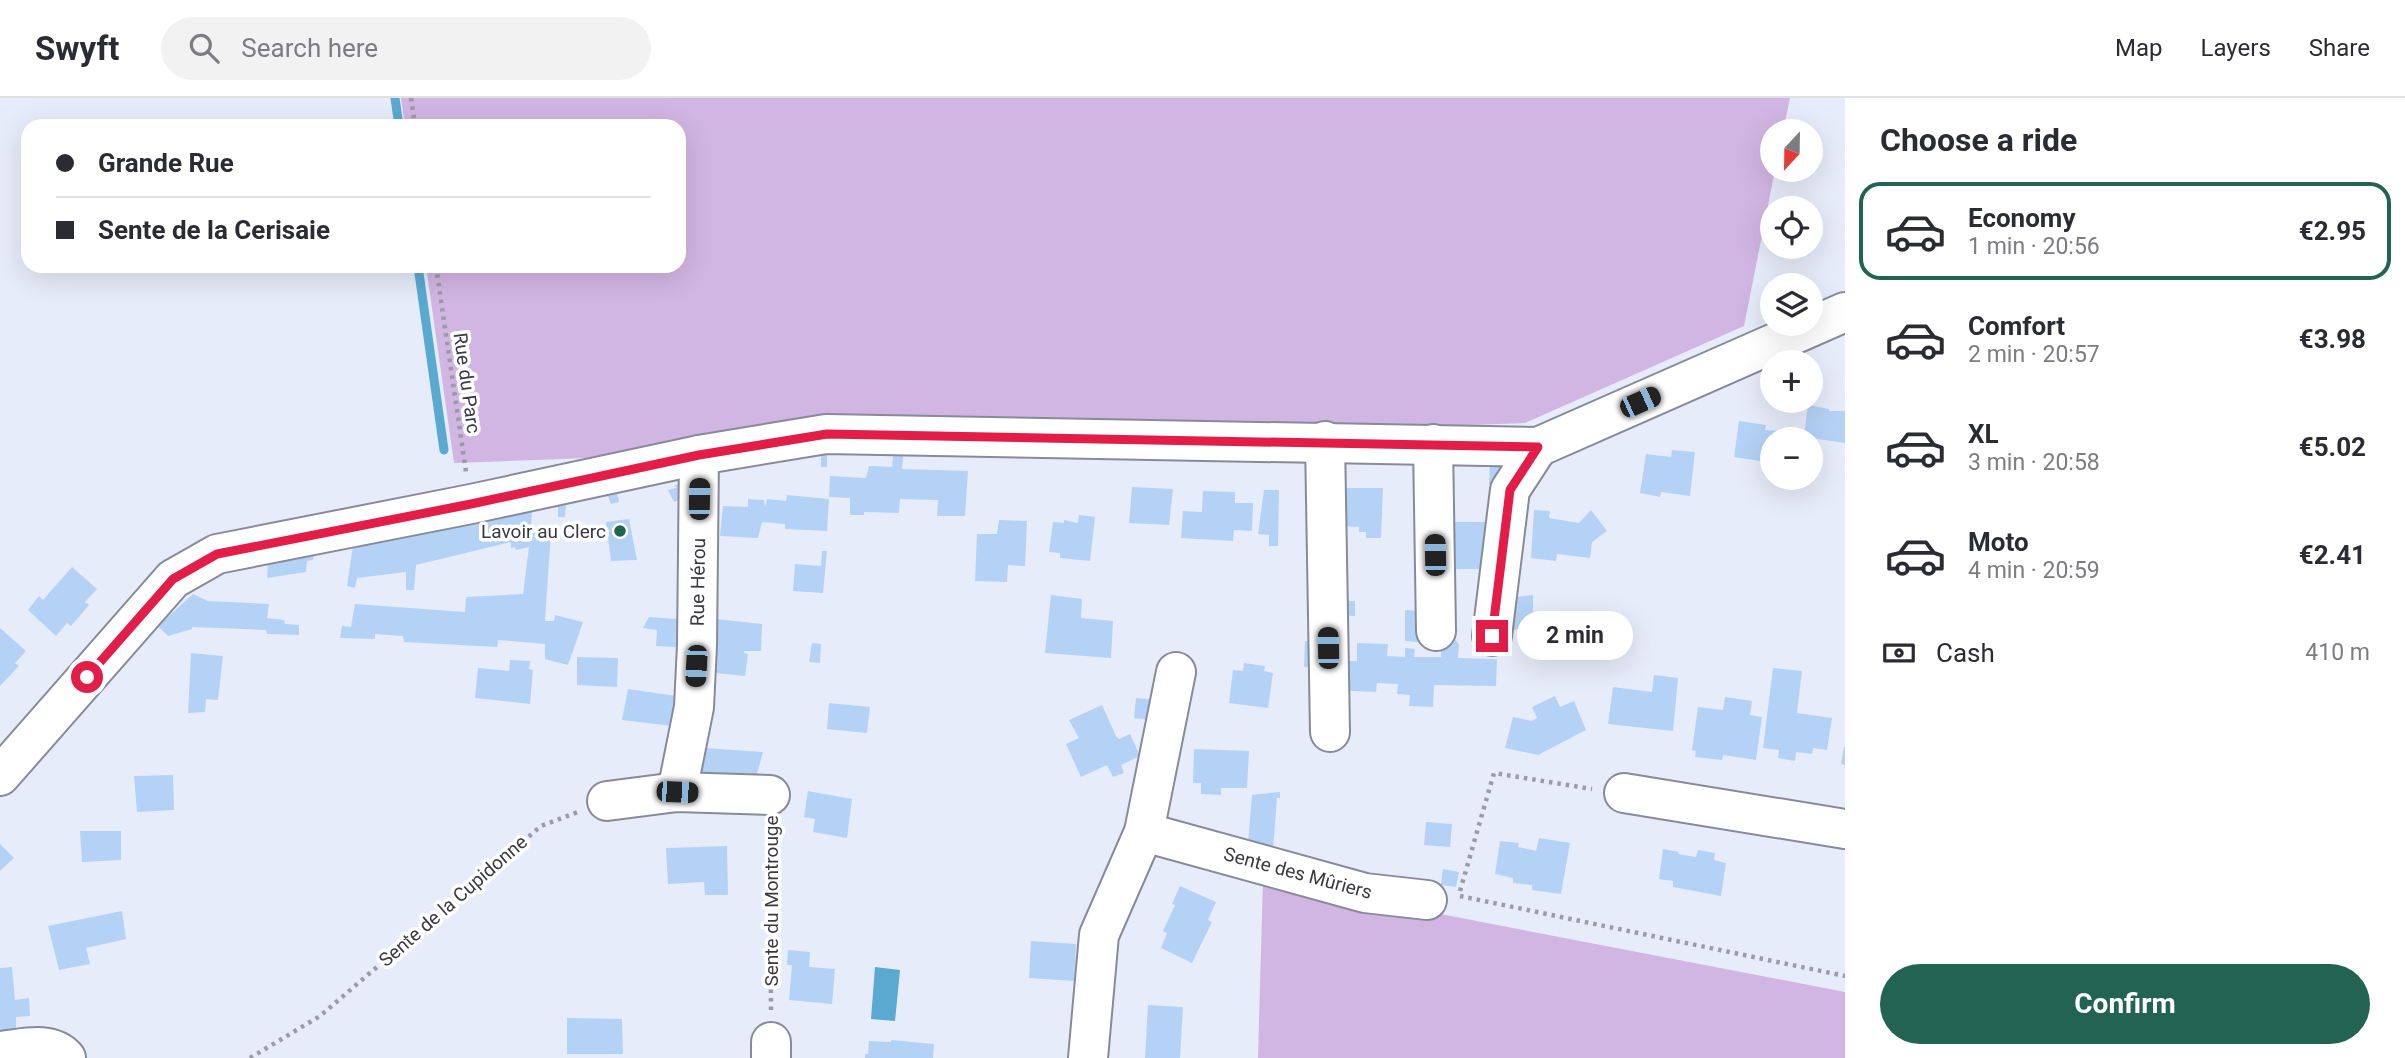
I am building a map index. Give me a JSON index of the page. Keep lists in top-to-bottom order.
{
  "streets": {
    "street": ["Rue Hérou", "Sente des Mûriers", "Sente du Montrouge"],
    "path": ["Rue du Parc", "Sente de la Cupidonne"]
  },
  "crossings": [
    ["Rue Hérou", "Sente du Montrouge"]
  ],
  "places": ["Lavoir au Clerc"],
  "north": "bottom",
  "page": {
    "header": "Swyft",
    "search": "Search here",
    "nav": ["Map", "Layers", "Share"],
    "heading": "Choose a ride",
    "map_buttons": ["+", "−"],
    "banner": ["Grande Rue", "Sente de la Cerisaie"],
    "list": [
      {
        "name": "Economy",
        "note": "1 min · 20:56",
        "value": "€2.95"
      },
      {
        "name": "Comfort",
        "note": "2 min · 20:57",
        "value": "€3.98"
      },
      {
        "name": "XL",
        "note": "3 min · 20:58",
        "value": "€5.02"
      },
      {
        "name": "Moto",
        "note": "4 min · 20:59",
        "value": "€2.41"
      }
    ],
    "bubble": "2 min",
    "pay": ["Cash", "410 m"],
    "buttons": "Confirm"
  }
}
